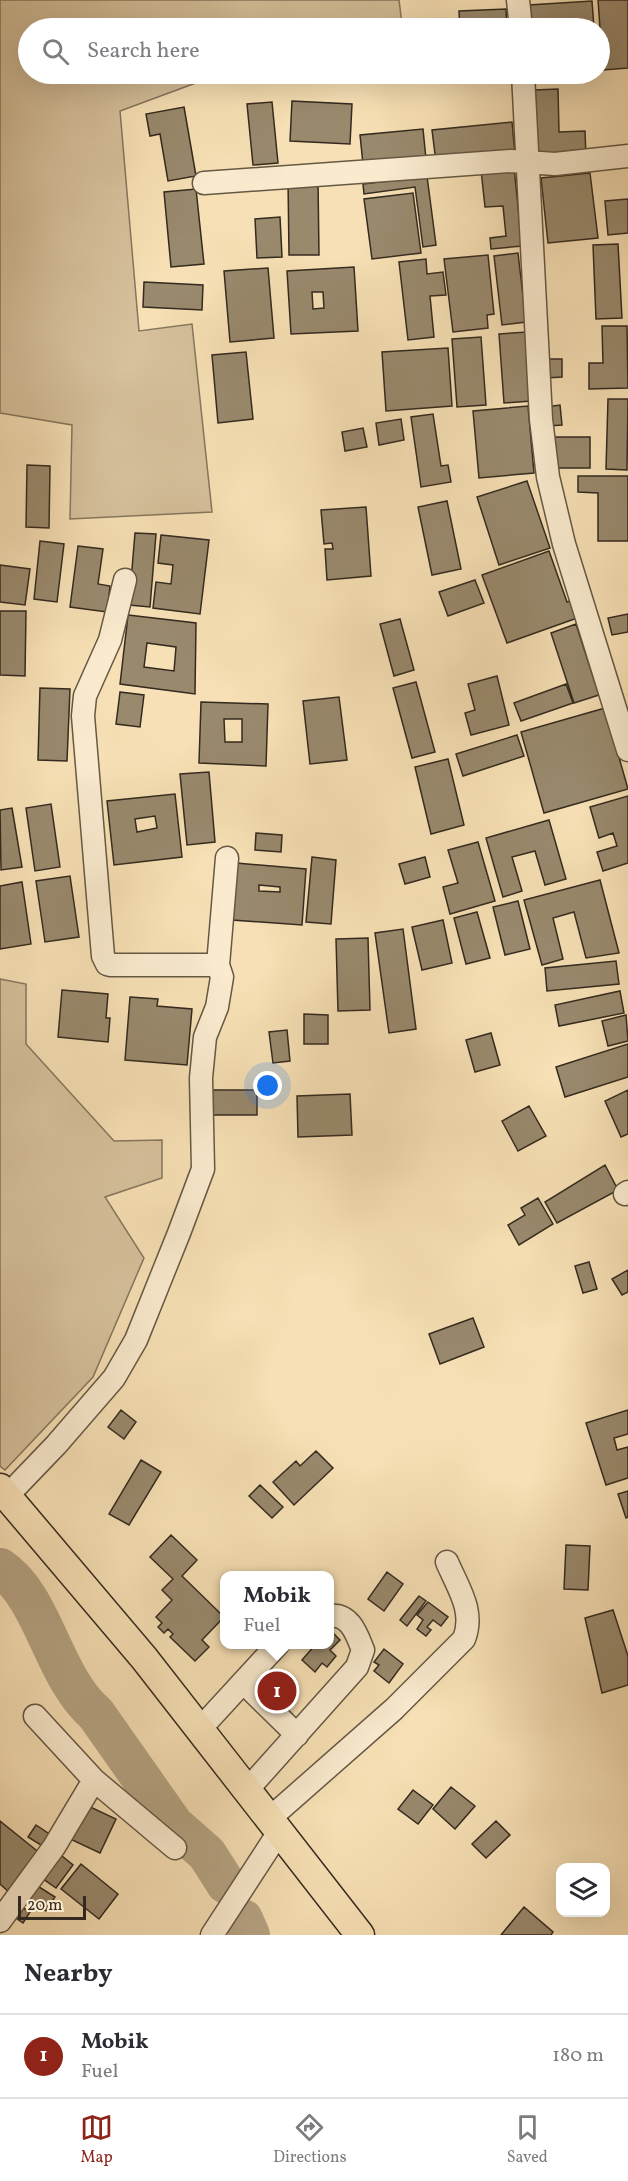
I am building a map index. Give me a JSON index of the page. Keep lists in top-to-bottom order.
{
  "scale_bar": "20 m",
  "page": {
    "search": "Search here",
    "popup": ["Mobik", "Fuel"],
    "pins": "1",
    "scale": "20 m",
    "heading": "Nearby",
    "list": [
      {
        "mark": "1",
        "name": "Mobik",
        "note": "Fuel",
        "value": "180 m"
      }
    ],
    "nav": ["Map", "Directions", "Saved"]
  }
}
